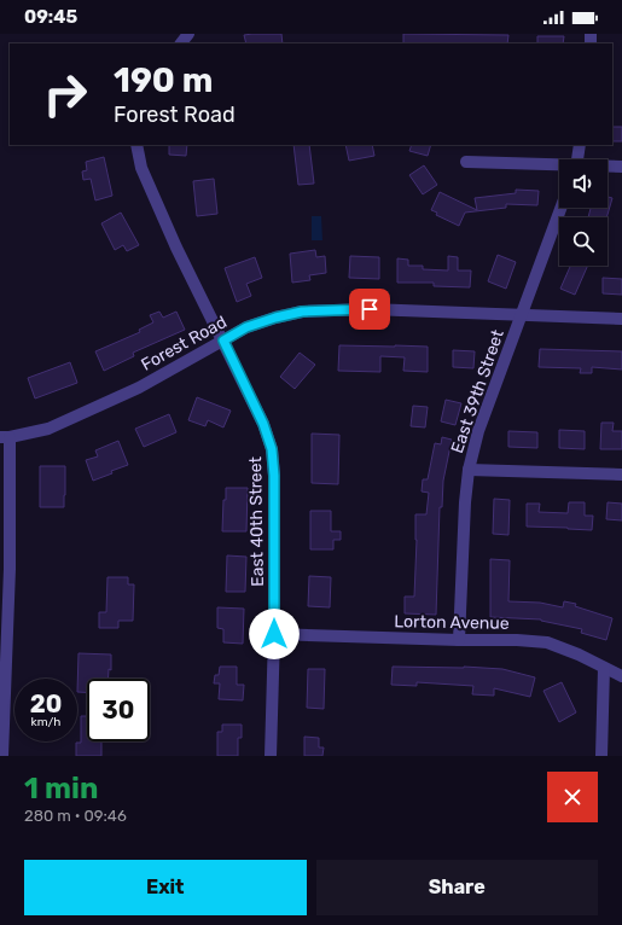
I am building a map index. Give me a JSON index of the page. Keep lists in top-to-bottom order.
{
  "streets": {
    "street": [
      "Forest Road",
      "East 39th Street",
      "East 40th Street",
      "Lorton Avenue"
    ]
  },
  "crossings": [
    ["Forest Road", "East 39th Street"],
    ["Forest Road", "East 40th Street"],
    ["East 39th Street", "Lorton Avenue"],
    ["East 40th Street", "Lorton Avenue"]
  ],
  "page": {
    "status": "09:45",
    "turn": ["190 m", "Forest Road"],
    "speed": "20 km/h",
    "limit": "30",
    "heading": ["1 min", "280 m · 09:46"],
    "buttons": ["Exit", "Share"]
  }
}
